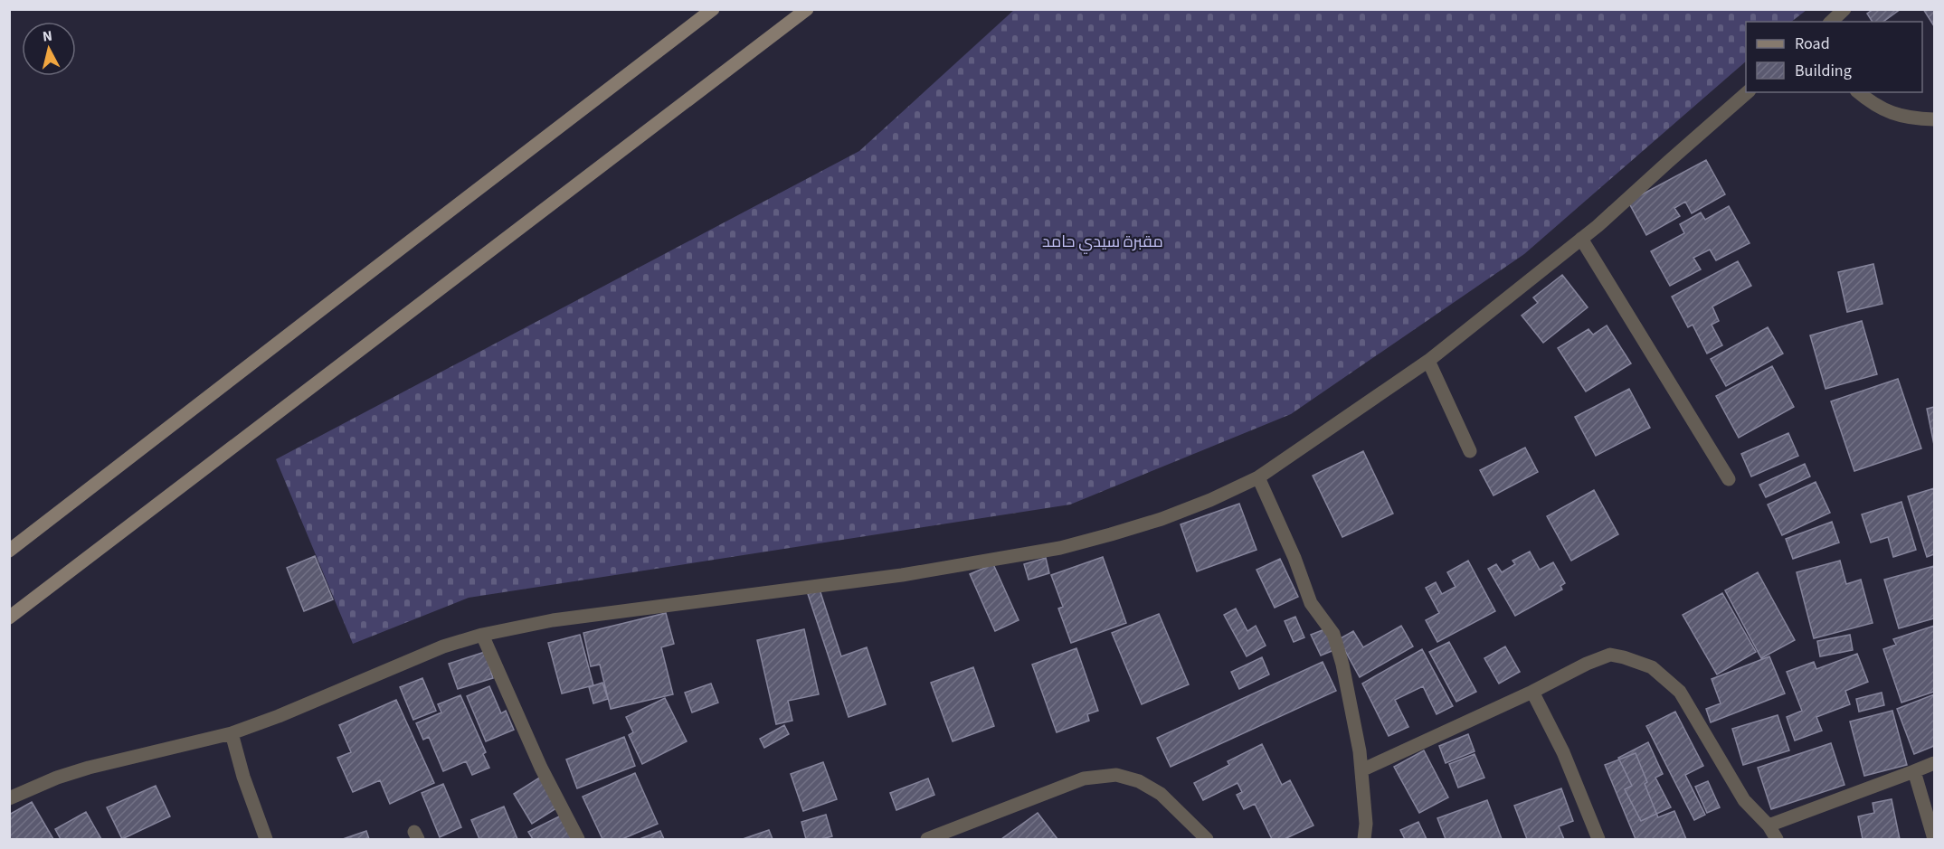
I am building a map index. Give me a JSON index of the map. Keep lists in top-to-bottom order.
{
  "parks": ["مقبرة سيدي حامد"],
  "legend": ["Road", "Building"],
  "north": "top"
}
